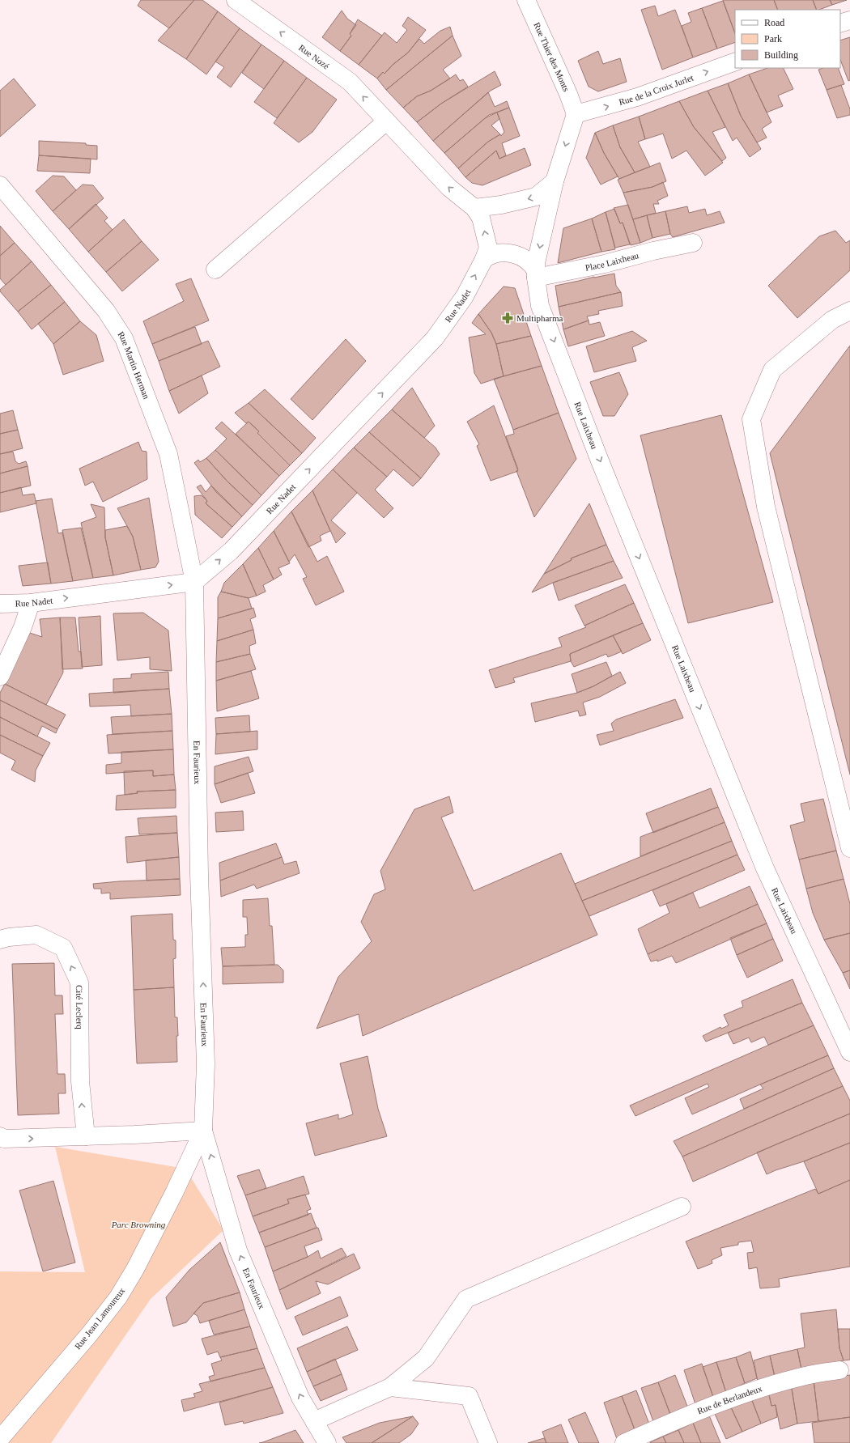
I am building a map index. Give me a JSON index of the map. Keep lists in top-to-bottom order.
{
  "streets": {
    "street": [
      "Rue Nozé",
      "Rue Thier des Monts",
      "Rue de la Croix Jurlet",
      "Place Laixheau",
      "Rue Nadet",
      "Rue Martin Herman",
      "Rue Laixheau",
      "En Faurieux",
      "Cité Leclerq",
      "Rue Jean Lamoureux",
      "Rue de Berlandeux"
    ]
  },
  "crossings": [
    ["Rue Thier des Monts", "Rue de la Croix Jurlet"],
    ["Place Laixheau", "Rue Laixheau"],
    ["Rue Nadet", "Rue Martin Herman"],
    ["Rue Nadet", "En Faurieux"],
    ["Rue Martin Herman", "En Faurieux"],
    ["En Faurieux", "Rue Jean Lamoureux"]
  ],
  "one_way": [
    "Rue Nozé",
    "Rue de la Croix Jurlet",
    "Rue Nadet",
    "Rue Laixheau",
    "En Faurieux",
    "Cité Leclerq"
  ],
  "parks": ["Parc Browning"],
  "places": {
    "pharmacy": ["Multipharma"]
  },
  "legend": ["Road", "Park", "Building"]
}
